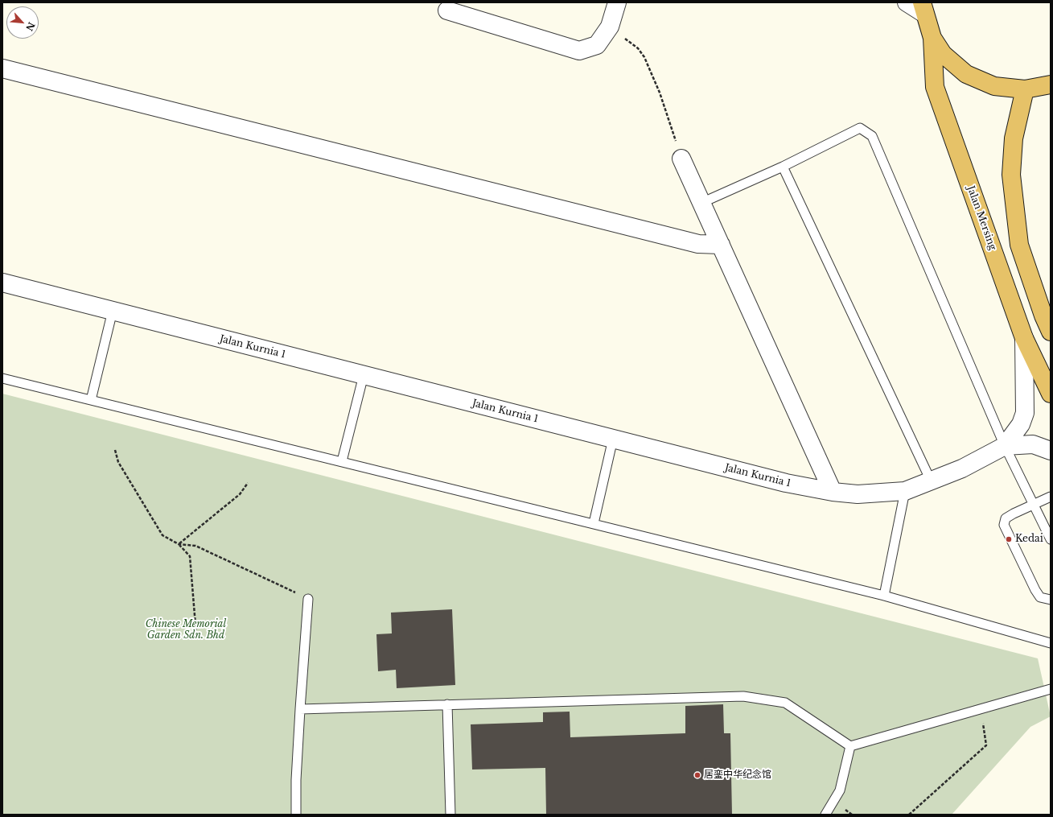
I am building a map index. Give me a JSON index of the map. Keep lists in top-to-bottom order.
{
  "streets": {
    "highway": ["Jalan Mersing"],
    "street": ["Jalan Kurnia 1"]
  },
  "parks": ["Chinese Memorial Garden Sdn. Bhd"],
  "places": ["Kedai", "居銮中华纪念馆"],
  "north": "bottom right"
}
